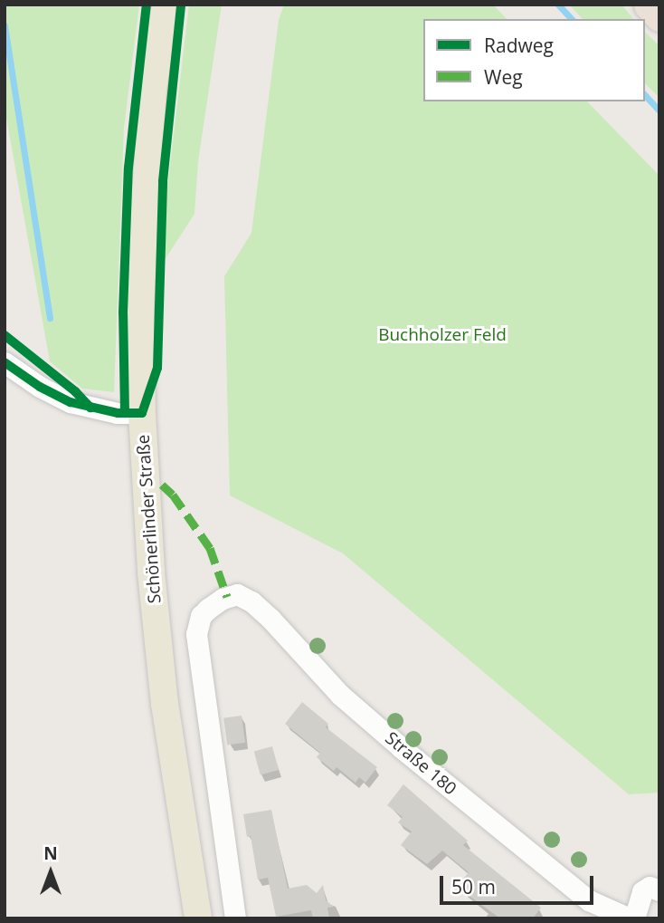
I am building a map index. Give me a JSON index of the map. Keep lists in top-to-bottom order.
{
  "streets": {
    "main road": ["Schönerlinder Straße"],
    "street": ["Straße 180"]
  },
  "parks": ["Buchholzer Feld"],
  "legend": ["Radweg", "Weg"],
  "scale_bar": "50 m",
  "north": "top"
}
